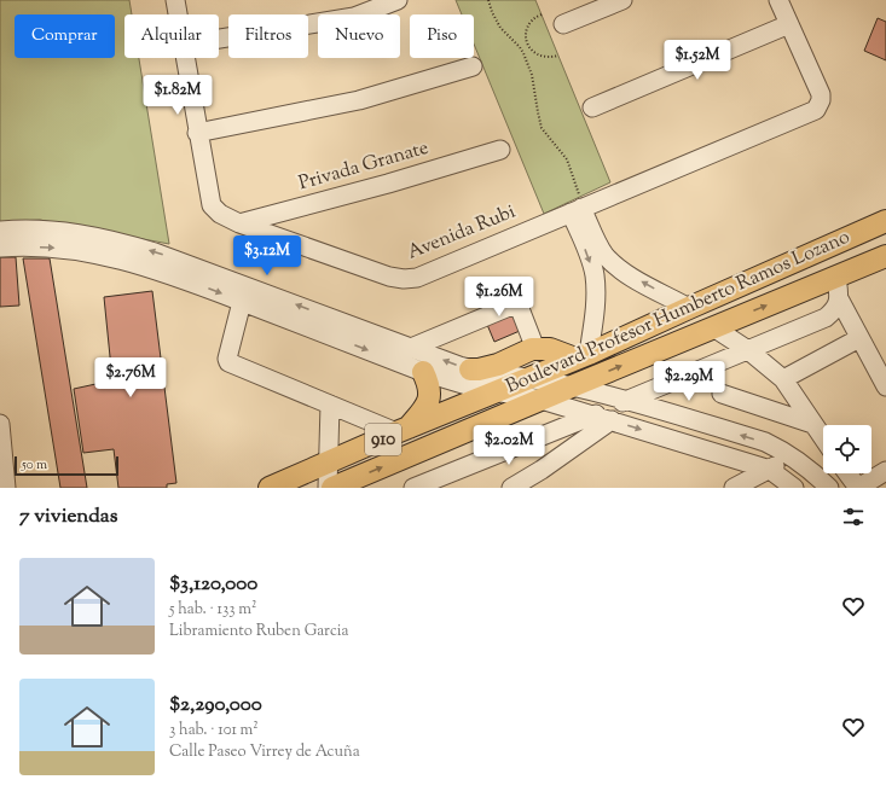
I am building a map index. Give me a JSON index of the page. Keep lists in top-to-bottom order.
{
  "streets": {
    "main road": ["Boulevard Profesor Humberto Ramos Lozano", "910"],
    "street": ["Privada Granate", "Avenida Rubi"]
  },
  "crossings": [
    ["Privada Granate", "Avenida Rubi"],
    ["Boulevard Profesor Humberto Ramos Lozano", "910"]
  ],
  "scale_bar": "50 m",
  "page": {
    "chip": [
      "Comprar",
      "Alquilar",
      "Filtros",
      "Nuevo",
      "Piso"
    ],
    "price": [
      "$1.52M",
      "$1.82M",
      "$3.12M",
      "$1.26M",
      "$2.76M",
      "$2.29M",
      "$2.02M"
    ],
    "scale": "50 m",
    "heading": "7 viviendas",
    "list": [
      {
        "name": "$3,120,000",
        "note": "5 hab. · 133 m² · Libramiento Ruben Garcia"
      },
      {
        "name": "$2,290,000",
        "note": "3 hab. · 101 m² · Calle Paseo Virrey de Acuña"
      }
    ]
  }
}
